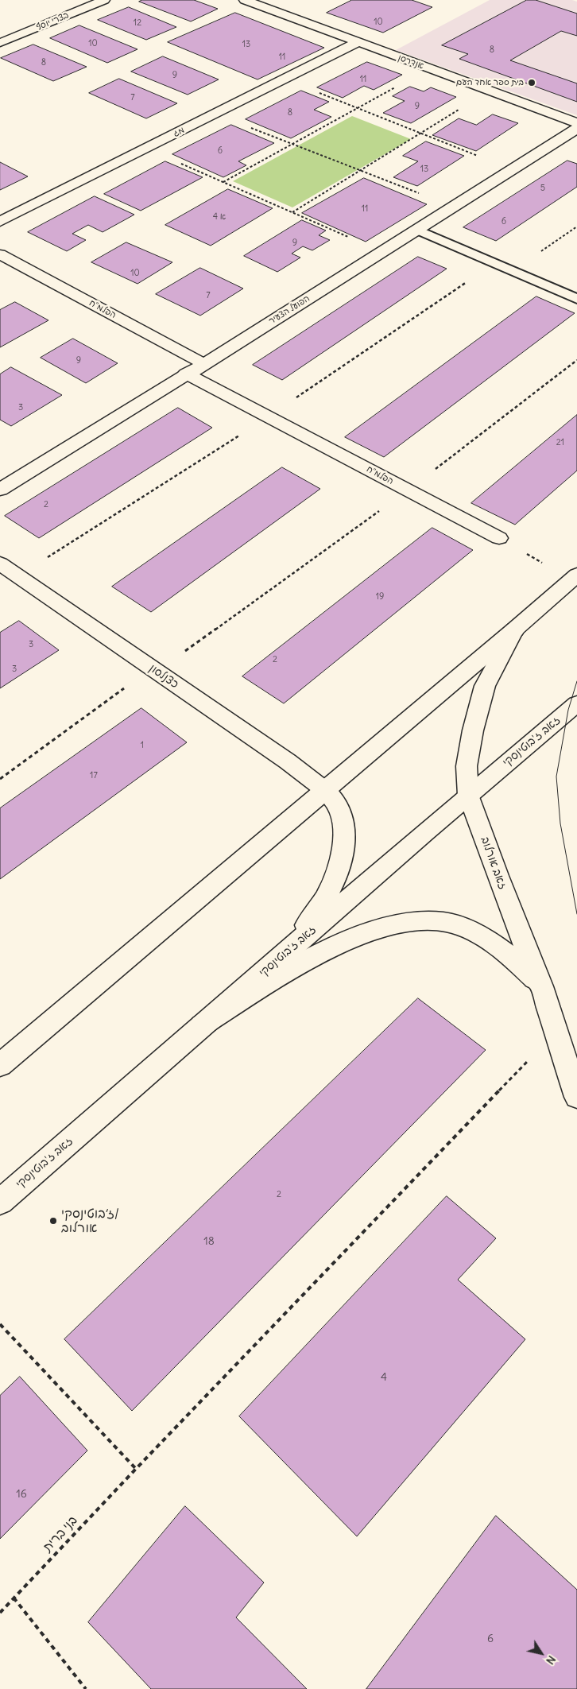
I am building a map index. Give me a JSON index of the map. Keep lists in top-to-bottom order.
{
  "streets": {
    "street": [
      "בצרי יוסף",
      "אנדרסן",
      "מג",
      "הפלמ\"ח",
      "הפועל הצעיר",
      "כצנלסון",
      "זאב ז'בוטינסקי",
      "זאב אורלוב"
    ],
    "path": ["בני ברית"]
  },
  "crossings": [
    ["אנדרסן", "מג"],
    ["הפלמ\"ח", "הפועל הצעיר"],
    ["כצנלסון", "זאב ז'בוטינסקי"],
    ["זאב ז'בוטינסקי", "זאב אורלוב"],
    ["זאב אורלוב", "בני ברית"]
  ],
  "places": ["בית ספר אחד העם", "ז׳בוטינסקי/ אורלוב"],
  "house_numbers": [
    "10",
    "12",
    "10",
    "13",
    "8",
    "11",
    "8",
    "9",
    "11",
    "7",
    "9",
    "8",
    "6",
    "13",
    "5",
    "11",
    "4 א",
    "6",
    "9",
    "10",
    "7",
    "9",
    "3",
    "21",
    "2",
    "19",
    "3",
    "2",
    "3",
    "1",
    "17",
    "2",
    "18",
    "4",
    "16",
    "6"
  ],
  "north": "bottom right"
}
